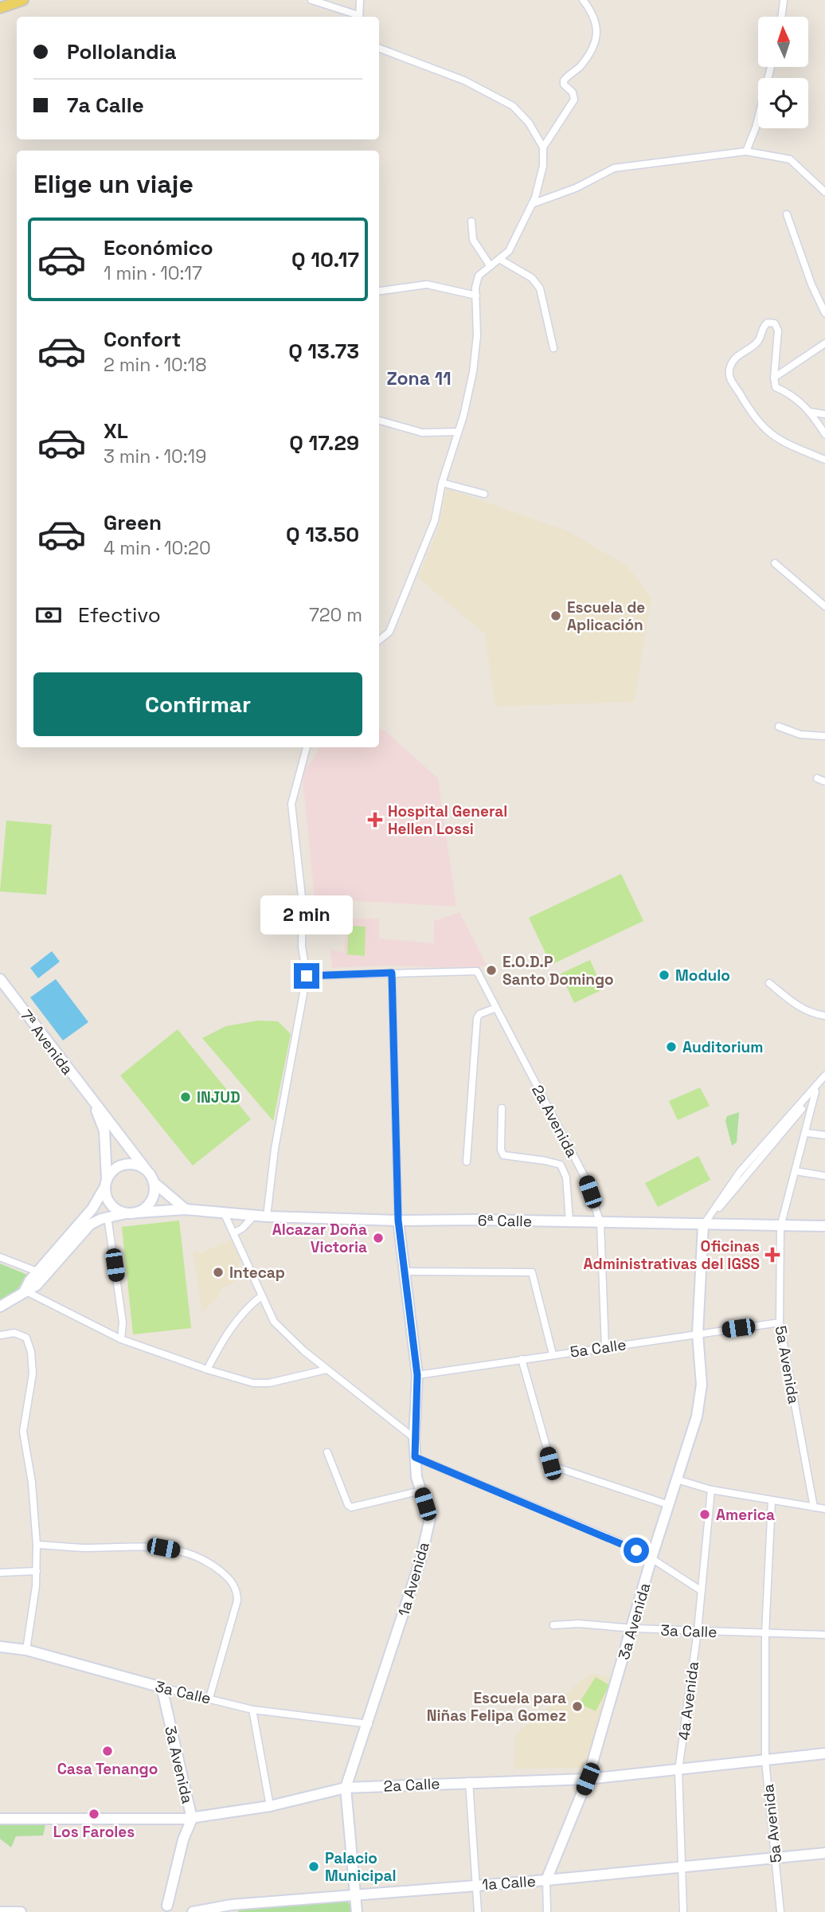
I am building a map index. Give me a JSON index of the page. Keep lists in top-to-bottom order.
{
  "streets": {
    "main road": [
      "7ª Avenida",
      "6ª Calle",
      "1a Avenida",
      "3a Avenida",
      "3a Calle",
      "2a Calle",
      "1a Calle"
    ],
    "street": [
      "2a Avenida",
      "5a Calle",
      "5a Avenida",
      "4a Avenida"
    ]
  },
  "crossings": [
    ["7ª Avenida", "6ª Calle"],
    ["2a Avenida", "6ª Calle"],
    ["2a Avenida", "5a Calle"],
    ["2a Avenida", "1a Avenida"],
    ["6ª Calle", "5a Avenida"],
    ["6ª Calle", "1a Avenida"],
    ["6ª Calle", "3a Avenida"],
    ["5a Calle", "5a Avenida"],
    ["5a Calle", "1a Avenida"],
    ["5a Calle", "3a Avenida"],
    ["5a Avenida", "3a Calle"],
    ["5a Avenida", "2a Calle"],
    ["5a Avenida", "1a Calle"],
    ["1a Avenida", "3a Calle"],
    ["1a Avenida", "2a Calle"],
    ["1a Avenida", "1a Calle"],
    ["3a Avenida", "3a Calle"],
    ["3a Avenida", "2a Calle"],
    ["3a Avenida", "1a Calle"],
    ["3a Calle", "4a Avenida"],
    ["4a Avenida", "2a Calle"],
    ["4a Avenida", "1a Calle"]
  ],
  "districts": ["Zona 11"],
  "places": {
    "other": [
      "Escuela de Aplicación",
      "E.O.D.P Santo Domingo",
      "Modulo",
      "Auditorium",
      "INJUD",
      "Alcazar Doña Victoria",
      "Intecap",
      "America",
      "Escuela para Niñas Felipa Gomez",
      "Casa Tenango",
      "Los Faroles",
      "Palacio Municipal"
    ],
    "health": ["Hospital General Hellen Lossi", "Oficinas Administrativas del IGSS"]
  },
  "north": "top",
  "page": {
    "banner": ["Pollolandia", "7a Calle"],
    "heading": "Elige un viaje",
    "list": [
      {
        "name": "Económico",
        "note": "1 min · 10:17",
        "value": "Q 10.17"
      },
      {
        "name": "Confort",
        "note": "2 min · 10:18",
        "value": "Q 13.73"
      },
      {
        "name": "XL",
        "note": "3 min · 10:19",
        "value": "Q 17.29"
      },
      {
        "name": "Green",
        "note": "4 min · 10:20",
        "value": "Q 13.50"
      }
    ],
    "pay": ["Efectivo", "720 m"],
    "buttons": "Confirmar",
    "bubble": "2 min"
  }
}
